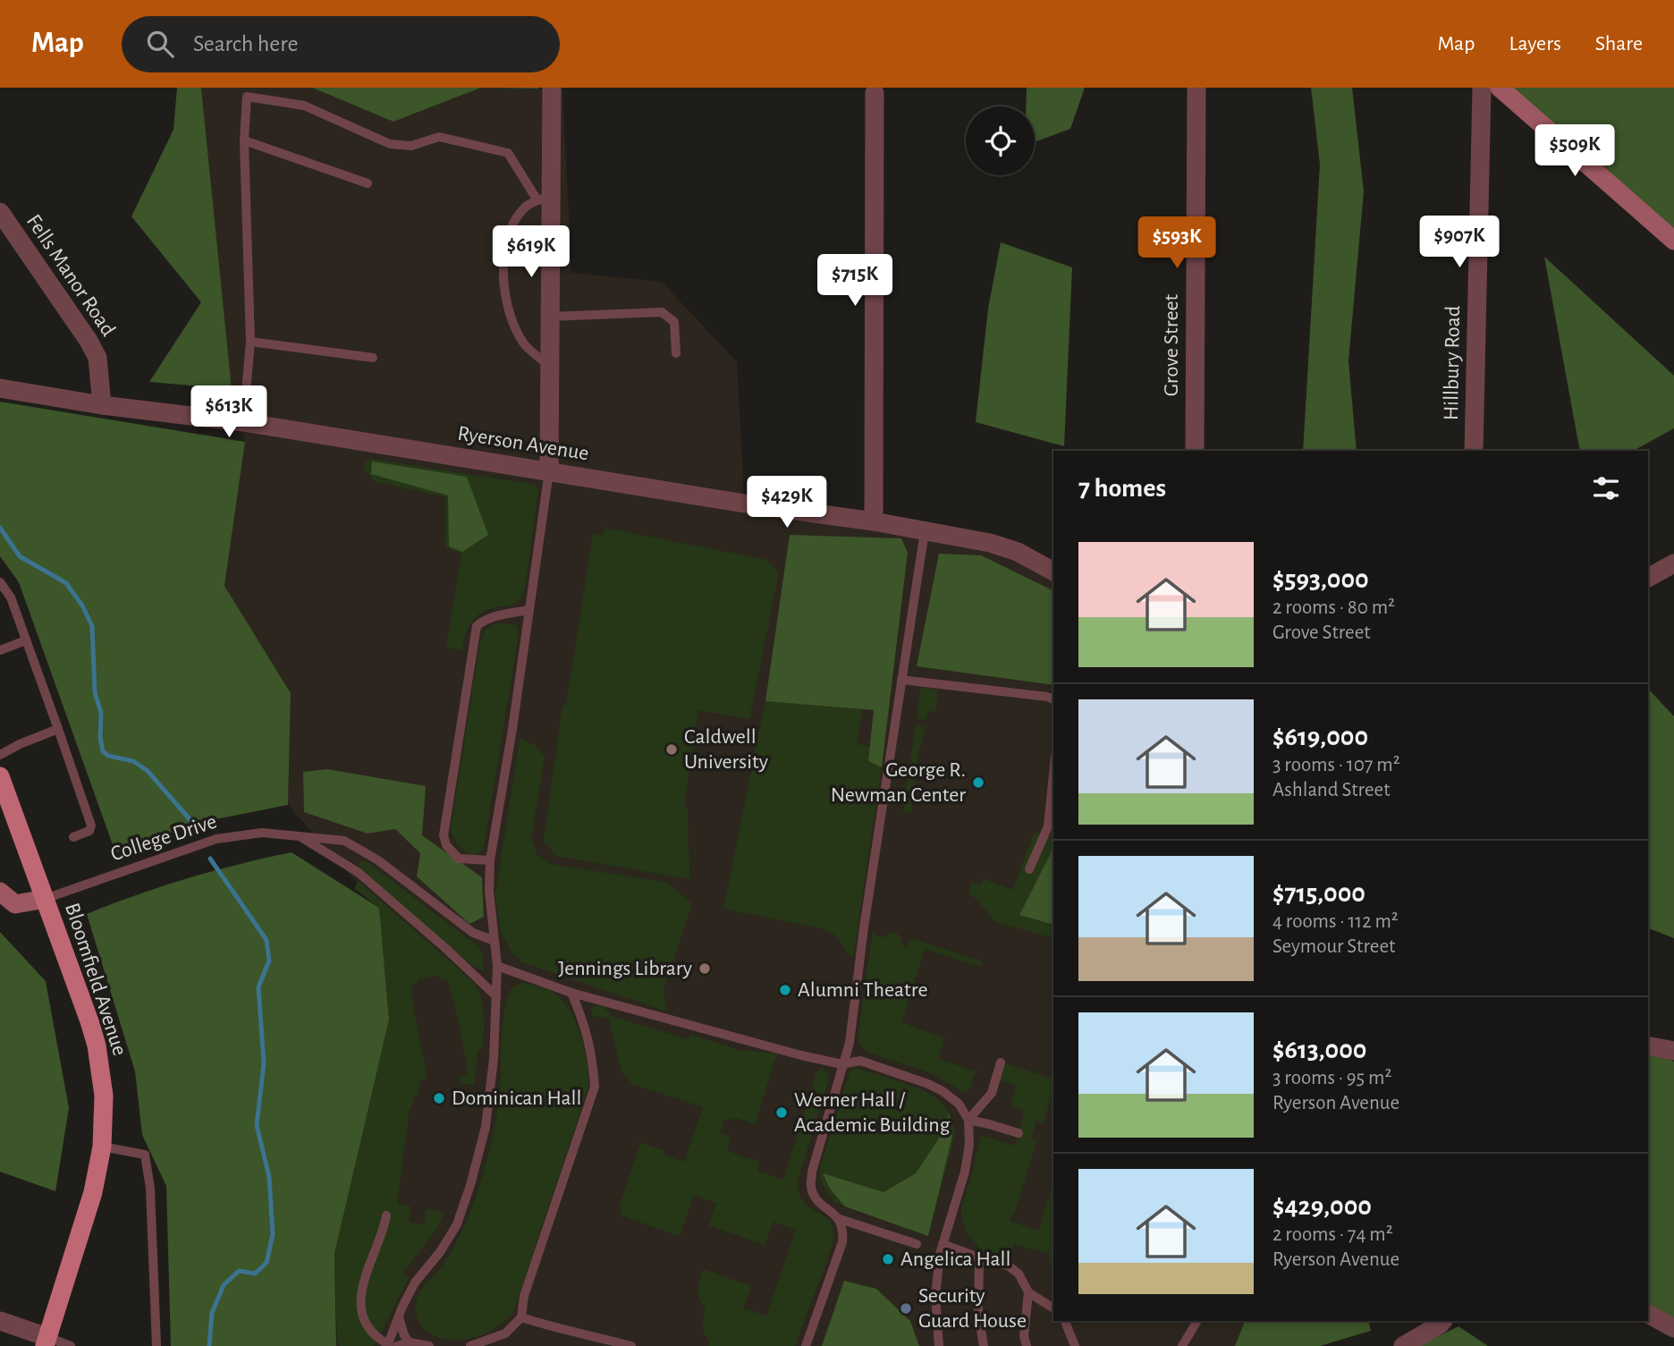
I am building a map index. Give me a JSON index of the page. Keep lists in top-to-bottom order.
{
  "streets": {
    "main road": ["Bloomfield Avenue"],
    "street": [
      "Fells Manor Road",
      "Grove Street",
      "Hillbury Road",
      "Ryerson Avenue"
    ],
    "lane": ["College Drive"]
  },
  "crossings": [
    ["Fells Manor Road", "Ryerson Avenue"],
    ["College Drive", "Bloomfield Avenue"]
  ],
  "places": [
    "Caldwell University",
    "George R. Newman Center",
    "Jennings Library",
    "Alumni Theatre",
    "Dominican Hall",
    "Werner Hall / Academic Building",
    "Angelica Hall",
    "Security Guard House"
  ],
  "page": {
    "header": "Map",
    "search": "Search here",
    "nav": ["Map", "Layers", "Share"],
    "price": [
      "$509K",
      "$907K",
      "$593K",
      "$619K",
      "$715K",
      "$613K",
      "$429K"
    ],
    "heading": "7 homes",
    "list": [
      {
        "name": "$593,000",
        "note": "2 rooms · 80 m² · Grove Street"
      },
      {
        "name": "$619,000",
        "note": "3 rooms · 107 m² · Ashland Street"
      },
      {
        "name": "$715,000",
        "note": "4 rooms · 112 m² · Seymour Street"
      },
      {
        "name": "$613,000",
        "note": "3 rooms · 95 m² · Ryerson Avenue"
      },
      {
        "name": "$429,000",
        "note": "2 rooms · 74 m² · Ryerson Avenue"
      }
    ]
  }
}
